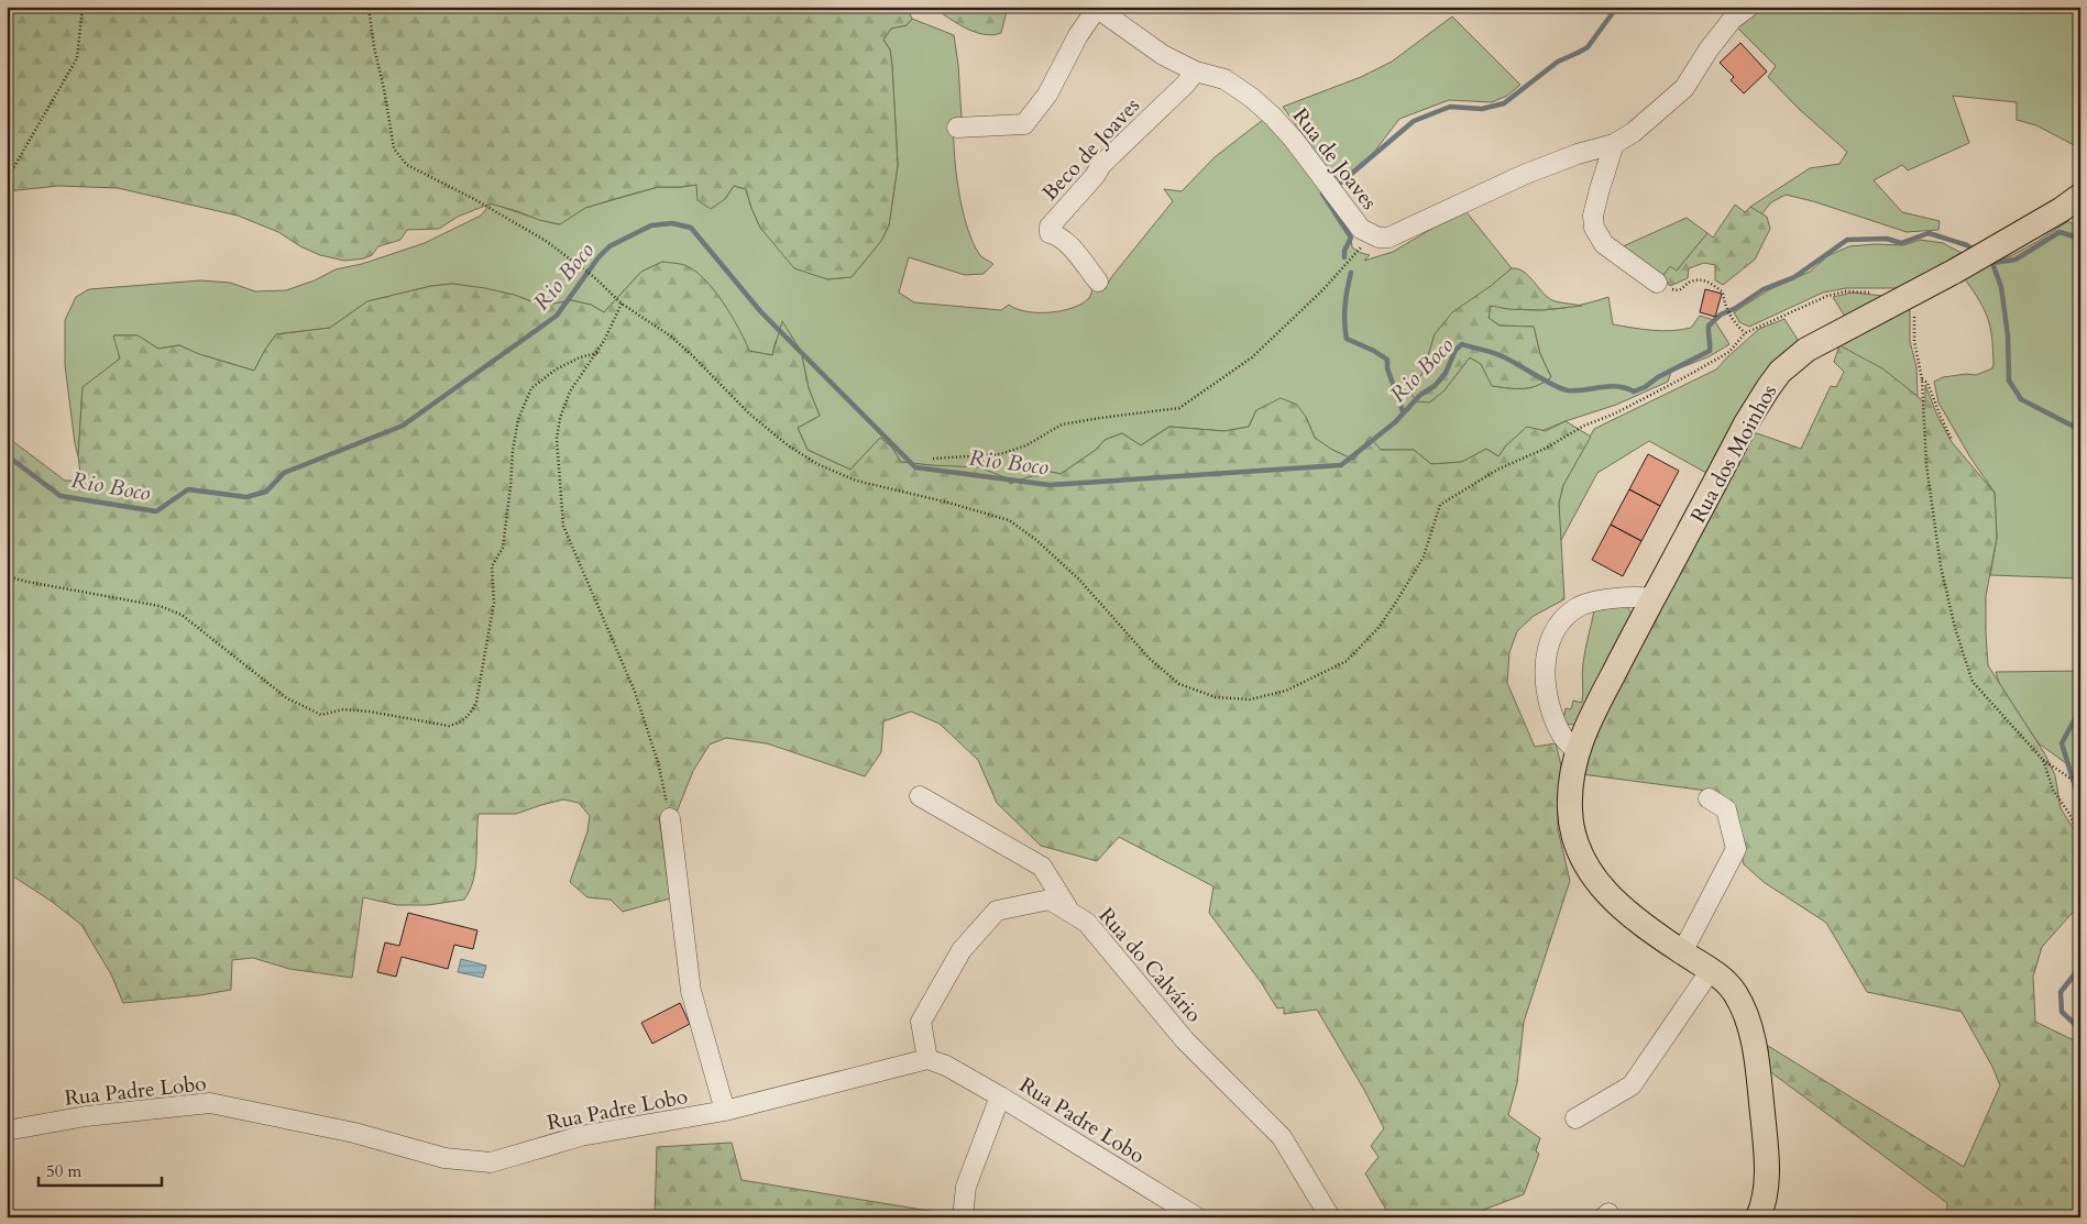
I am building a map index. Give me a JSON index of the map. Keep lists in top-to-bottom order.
{
  "streets": {
    "main road": ["Rua dos Moinhos"],
    "street": [
      "Beco de Joaves",
      "Rua de Joaves",
      "Rua do Calvário",
      "Rua Padre Lobo"
    ]
  },
  "crossings": [
    ["Beco de Joaves", "Rua de Joaves"],
    ["Rua do Calvário", "Rua Padre Lobo"]
  ],
  "water": ["Rio Boco"],
  "scale_bar": "50 m"
}
